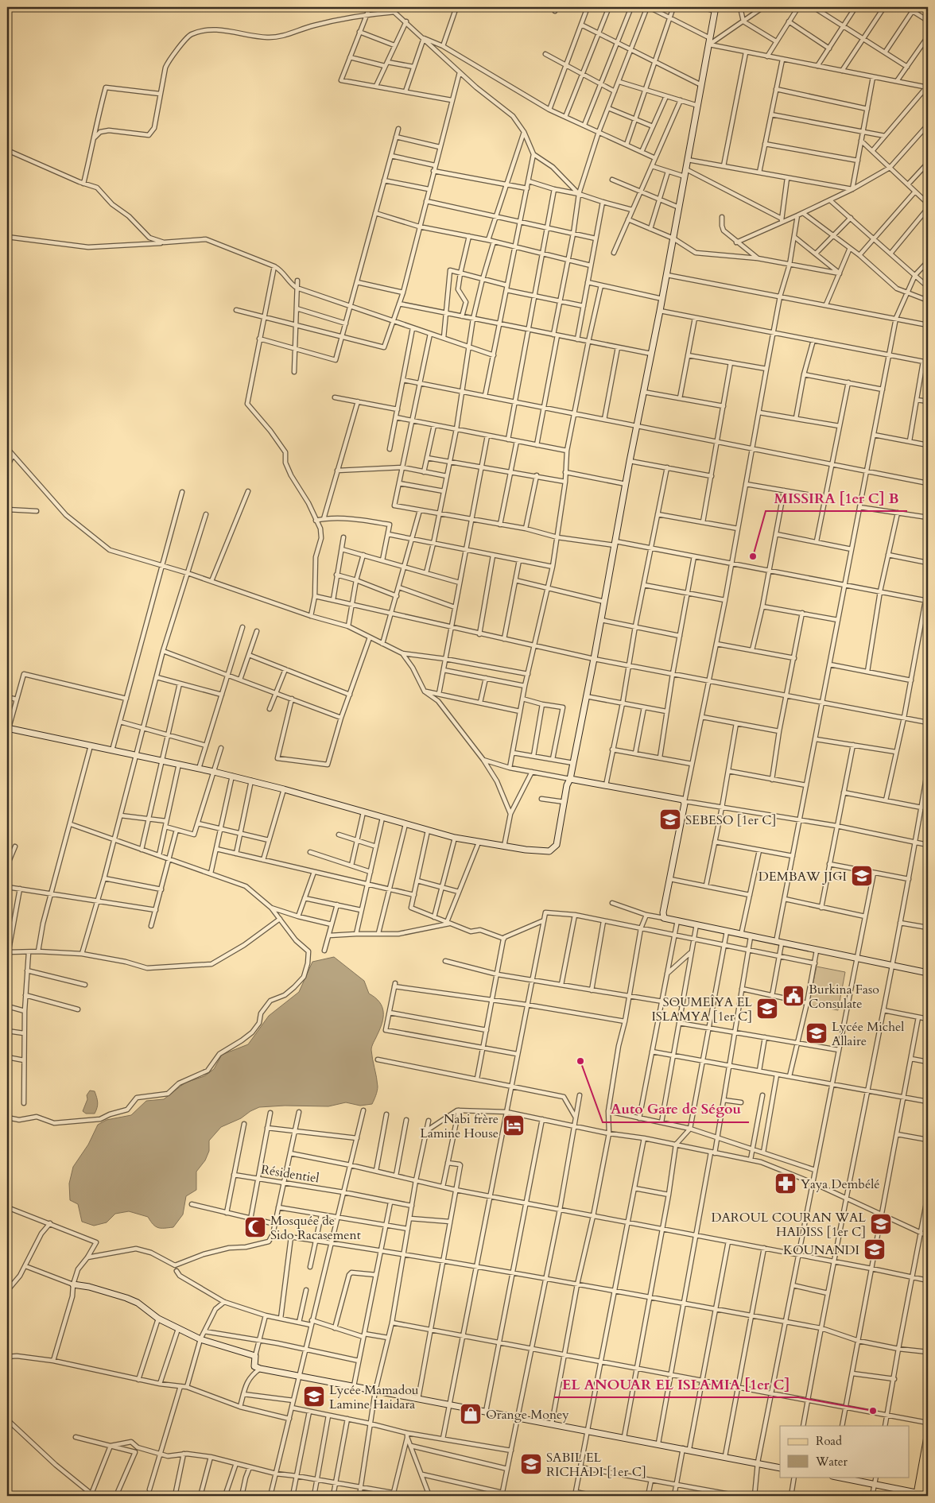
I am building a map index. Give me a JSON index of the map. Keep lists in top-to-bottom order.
{
  "streets": {
    "street": ["Résidentiel"]
  },
  "places": {
    "other": ["MISSIRA [1er C] B", "Auto Gare de Ségou", "EL ANOUAR EL ISLAMIA [1er C]"],
    "school or university": [
      "SEBESO [1er C]",
      "DEMBAW JIGI",
      "SOUMEÎYA EL ISLAMYA [1er C]",
      "Lycée Michel Allaire",
      "DAROUL COURAN WAL HADISS [1er C]",
      "KOUNANDI",
      "Lycée Mamadou Lamine Haidara",
      "SABIL EL RICHADI [1er C]"
    ],
    "public building": ["Burkina Faso Consulate"],
    "hotel": ["Nabi frère Lamine House"],
    "pharmacy": ["Yaya Dembélé"],
    "mosque": ["Mosquée de Sido Racasement"],
    "shop": ["Orange Money"]
  },
  "legend": ["Road", "Water"]
}
